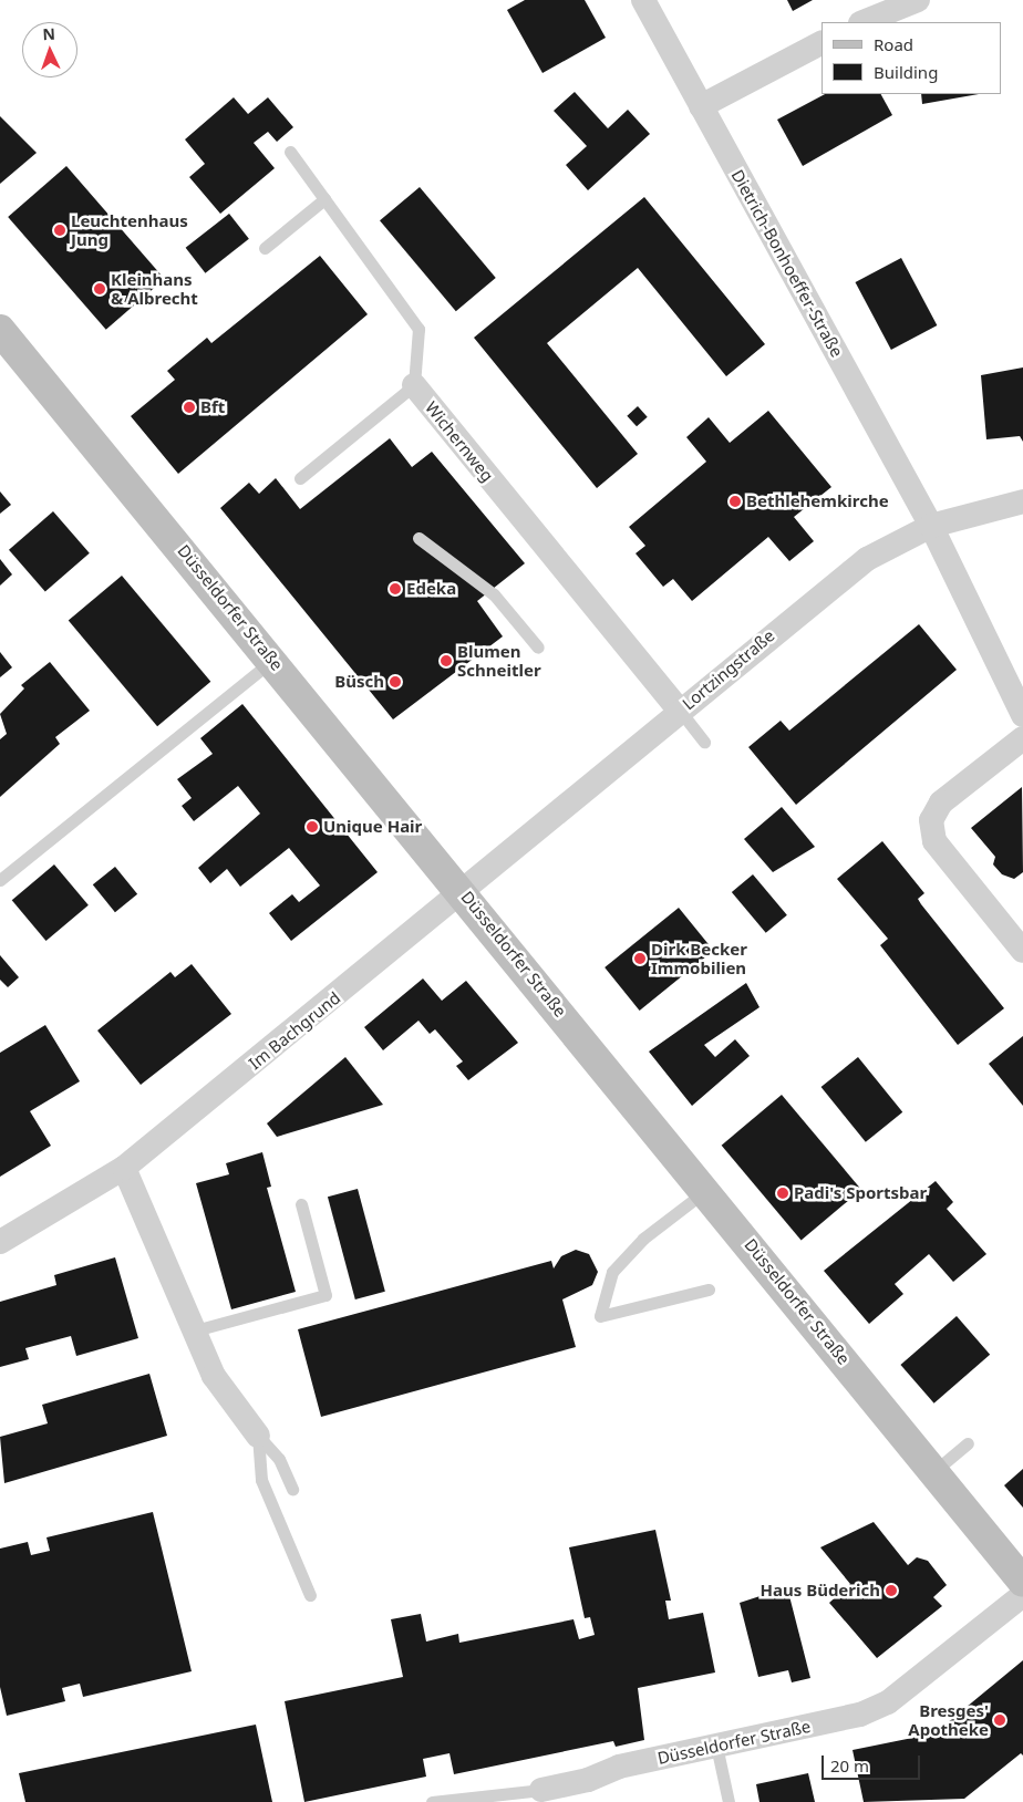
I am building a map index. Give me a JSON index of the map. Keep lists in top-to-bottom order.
{
  "streets": {
    "main road": ["Düsseldorfer Straße"],
    "street": [
      "Dietrich-Bonhoeffer-Straße",
      "Wichernweg",
      "Lortzingstraße",
      "Im Bachgrund"
    ]
  },
  "crossings": [
    ["Dietrich-Bonhoeffer-Straße", "Lortzingstraße"],
    ["Wichernweg", "Lortzingstraße"],
    ["Düsseldorfer Straße", "Lortzingstraße"],
    ["Düsseldorfer Straße", "Im Bachgrund"],
    ["Lortzingstraße", "Im Bachgrund"]
  ],
  "places": [
    "Leuchtenhaus Jung",
    "Kleinhans & Albrecht",
    "Bft",
    "Bethlehemkirche",
    "Edeka",
    "Blumen Schneitler",
    "Büsch",
    "Unique Hair",
    "Dirk Becker Immobilien",
    "Padi's Sportsbar",
    "Haus Büderich",
    "Bresges' Apotheke"
  ],
  "legend": ["Road", "Building"],
  "scale_bar": "20 m",
  "north": "top"
}
